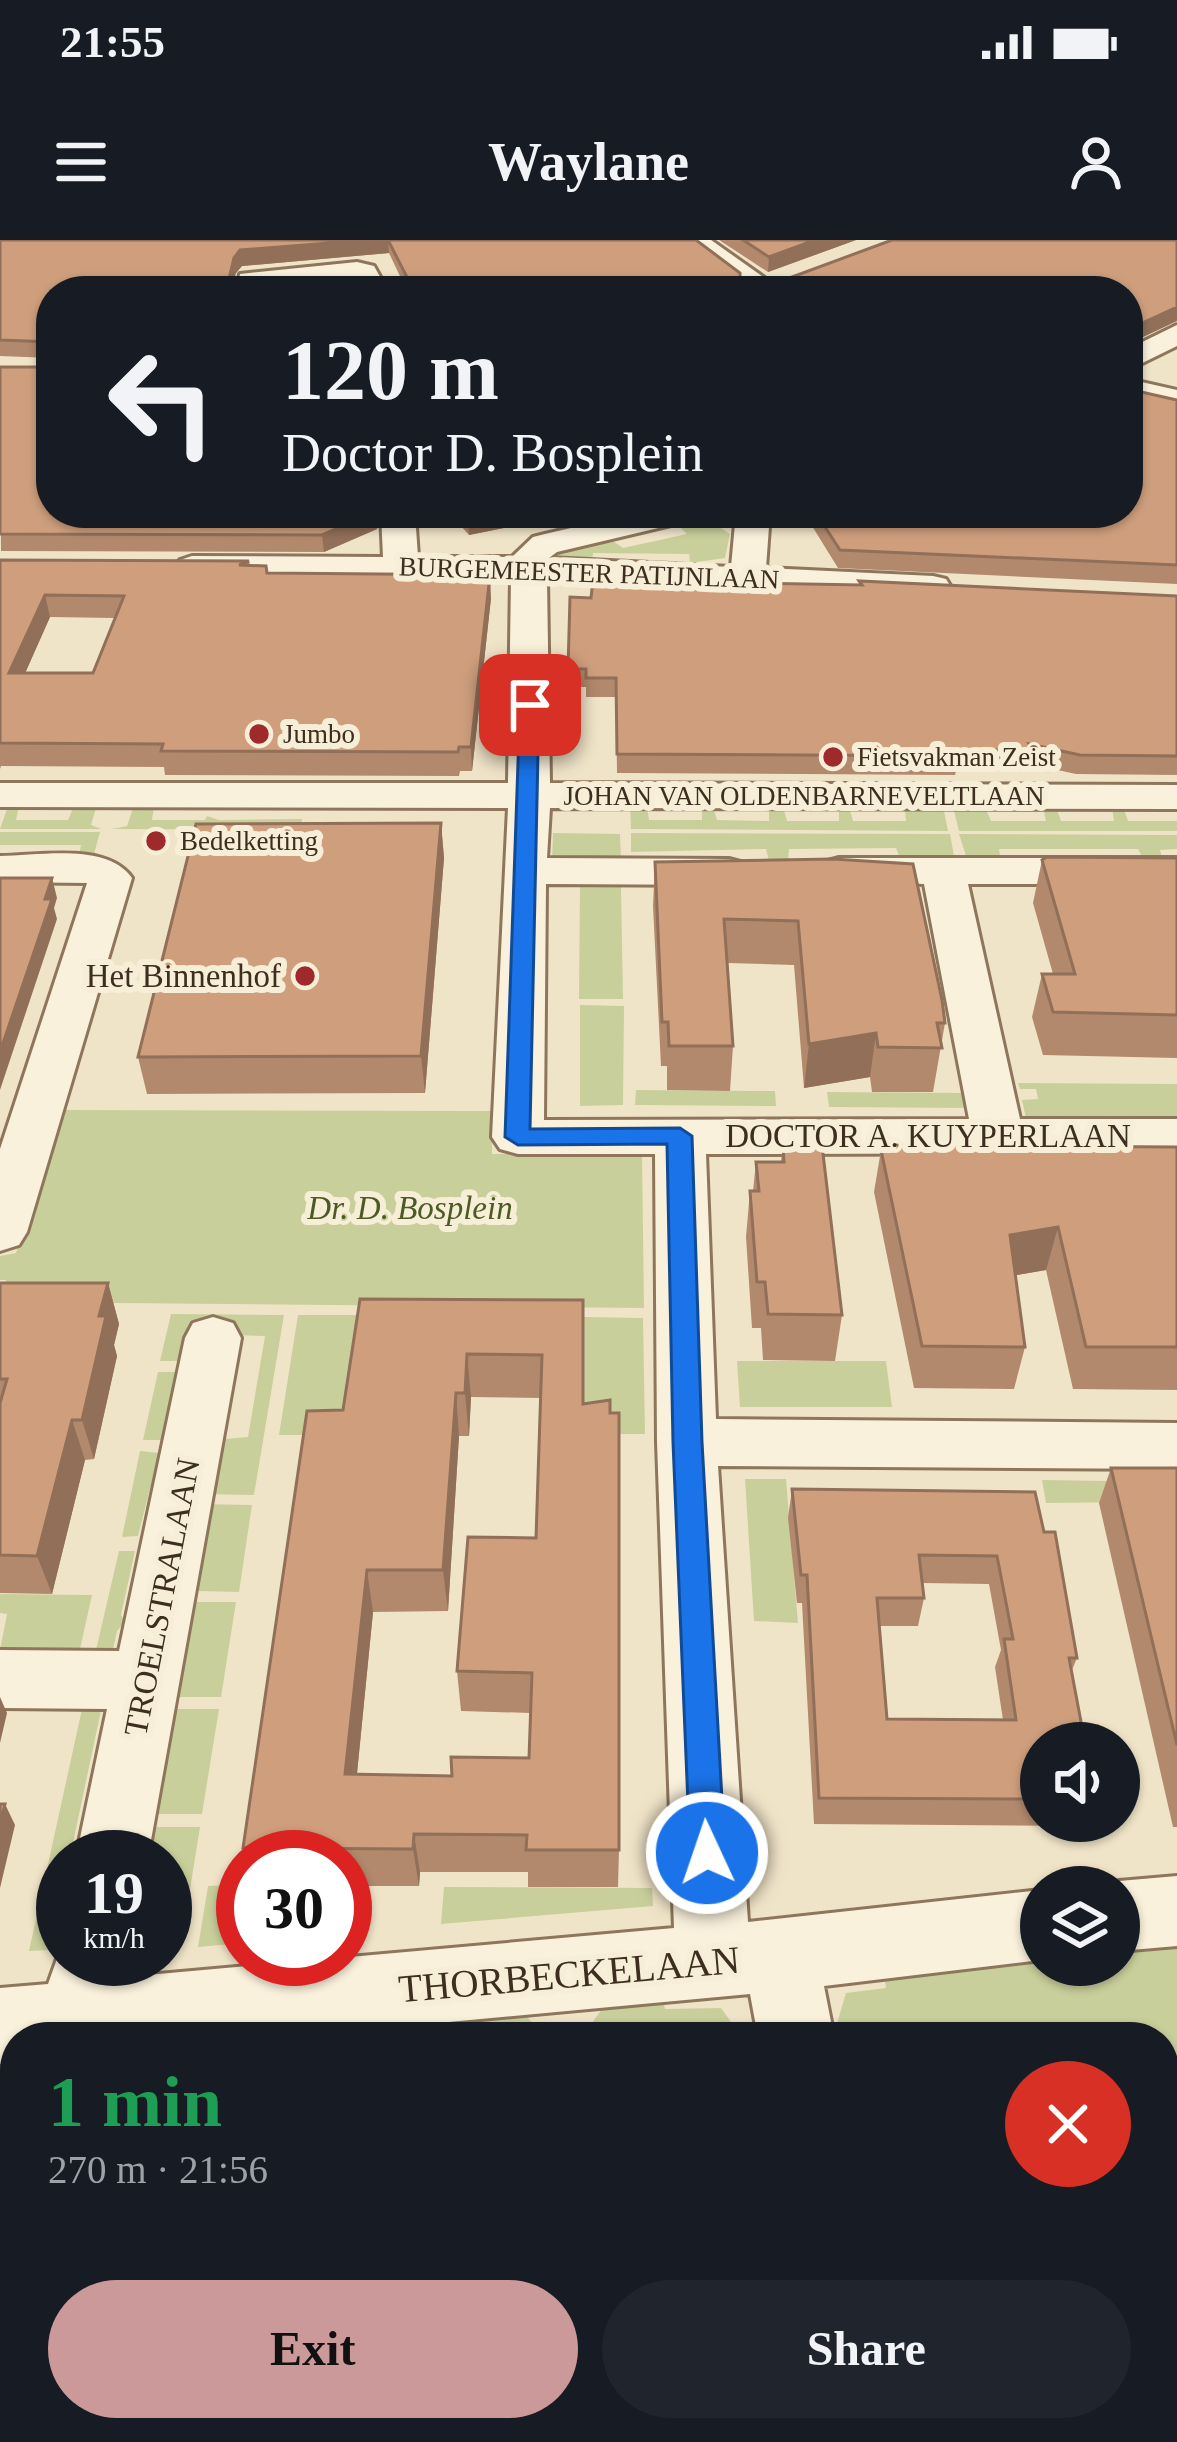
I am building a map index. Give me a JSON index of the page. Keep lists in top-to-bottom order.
{
  "streets": {
    "street": [
      "BURGEMEESTER PATIJNLAAN",
      "JOHAN VAN OLDENBARNEVELTLAAN",
      "DOCTOR A. KUYPERLAAN",
      "TROELSTRALAAN",
      "THORBECKELAAN"
    ]
  },
  "parks": ["Dr. D. Bosplein"],
  "places": [
    "Jumbo",
    "Fietsvakman Zeist",
    "Bedelketting",
    "Het Binnenhof"
  ],
  "page": {
    "status": "21:55",
    "header": "Waylane",
    "turn": ["120 m", "Doctor D. Bosplein"],
    "speed": "19 km/h",
    "limit": "30",
    "heading": ["1 min", "270 m · 21:56"],
    "buttons": ["Exit", "Share"]
  }
}
